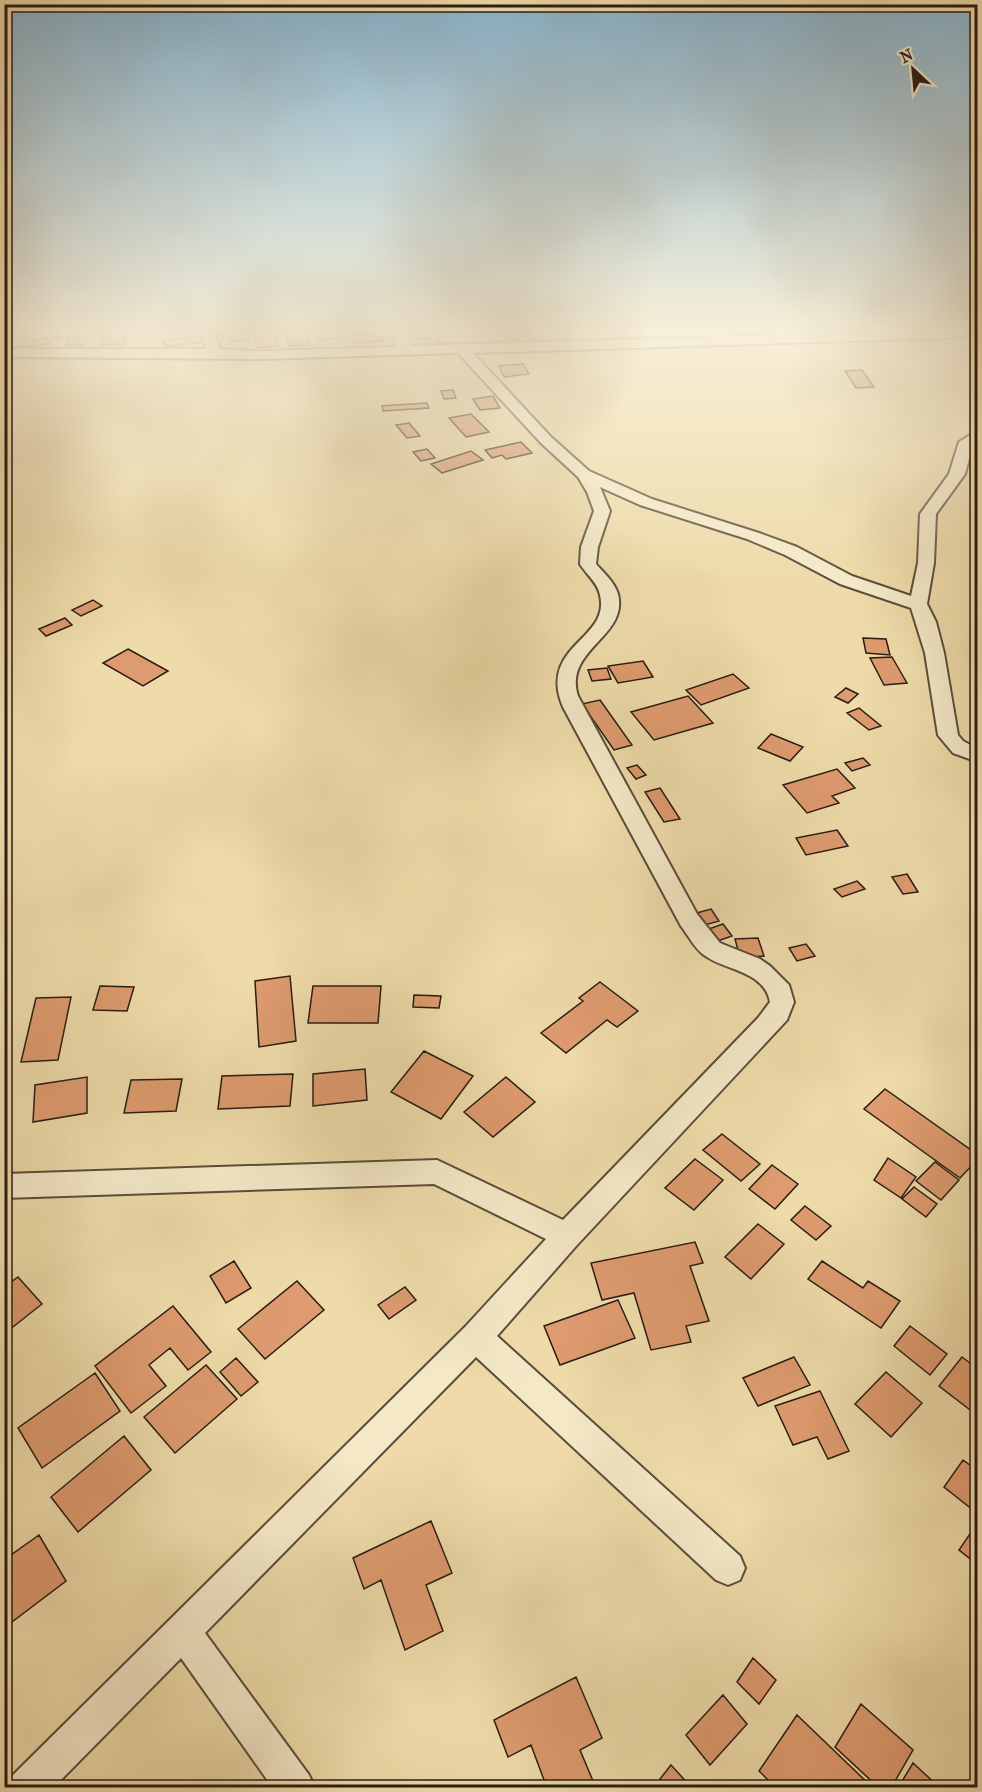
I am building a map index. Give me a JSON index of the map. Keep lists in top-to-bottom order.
{
  "north": "top left"
}
